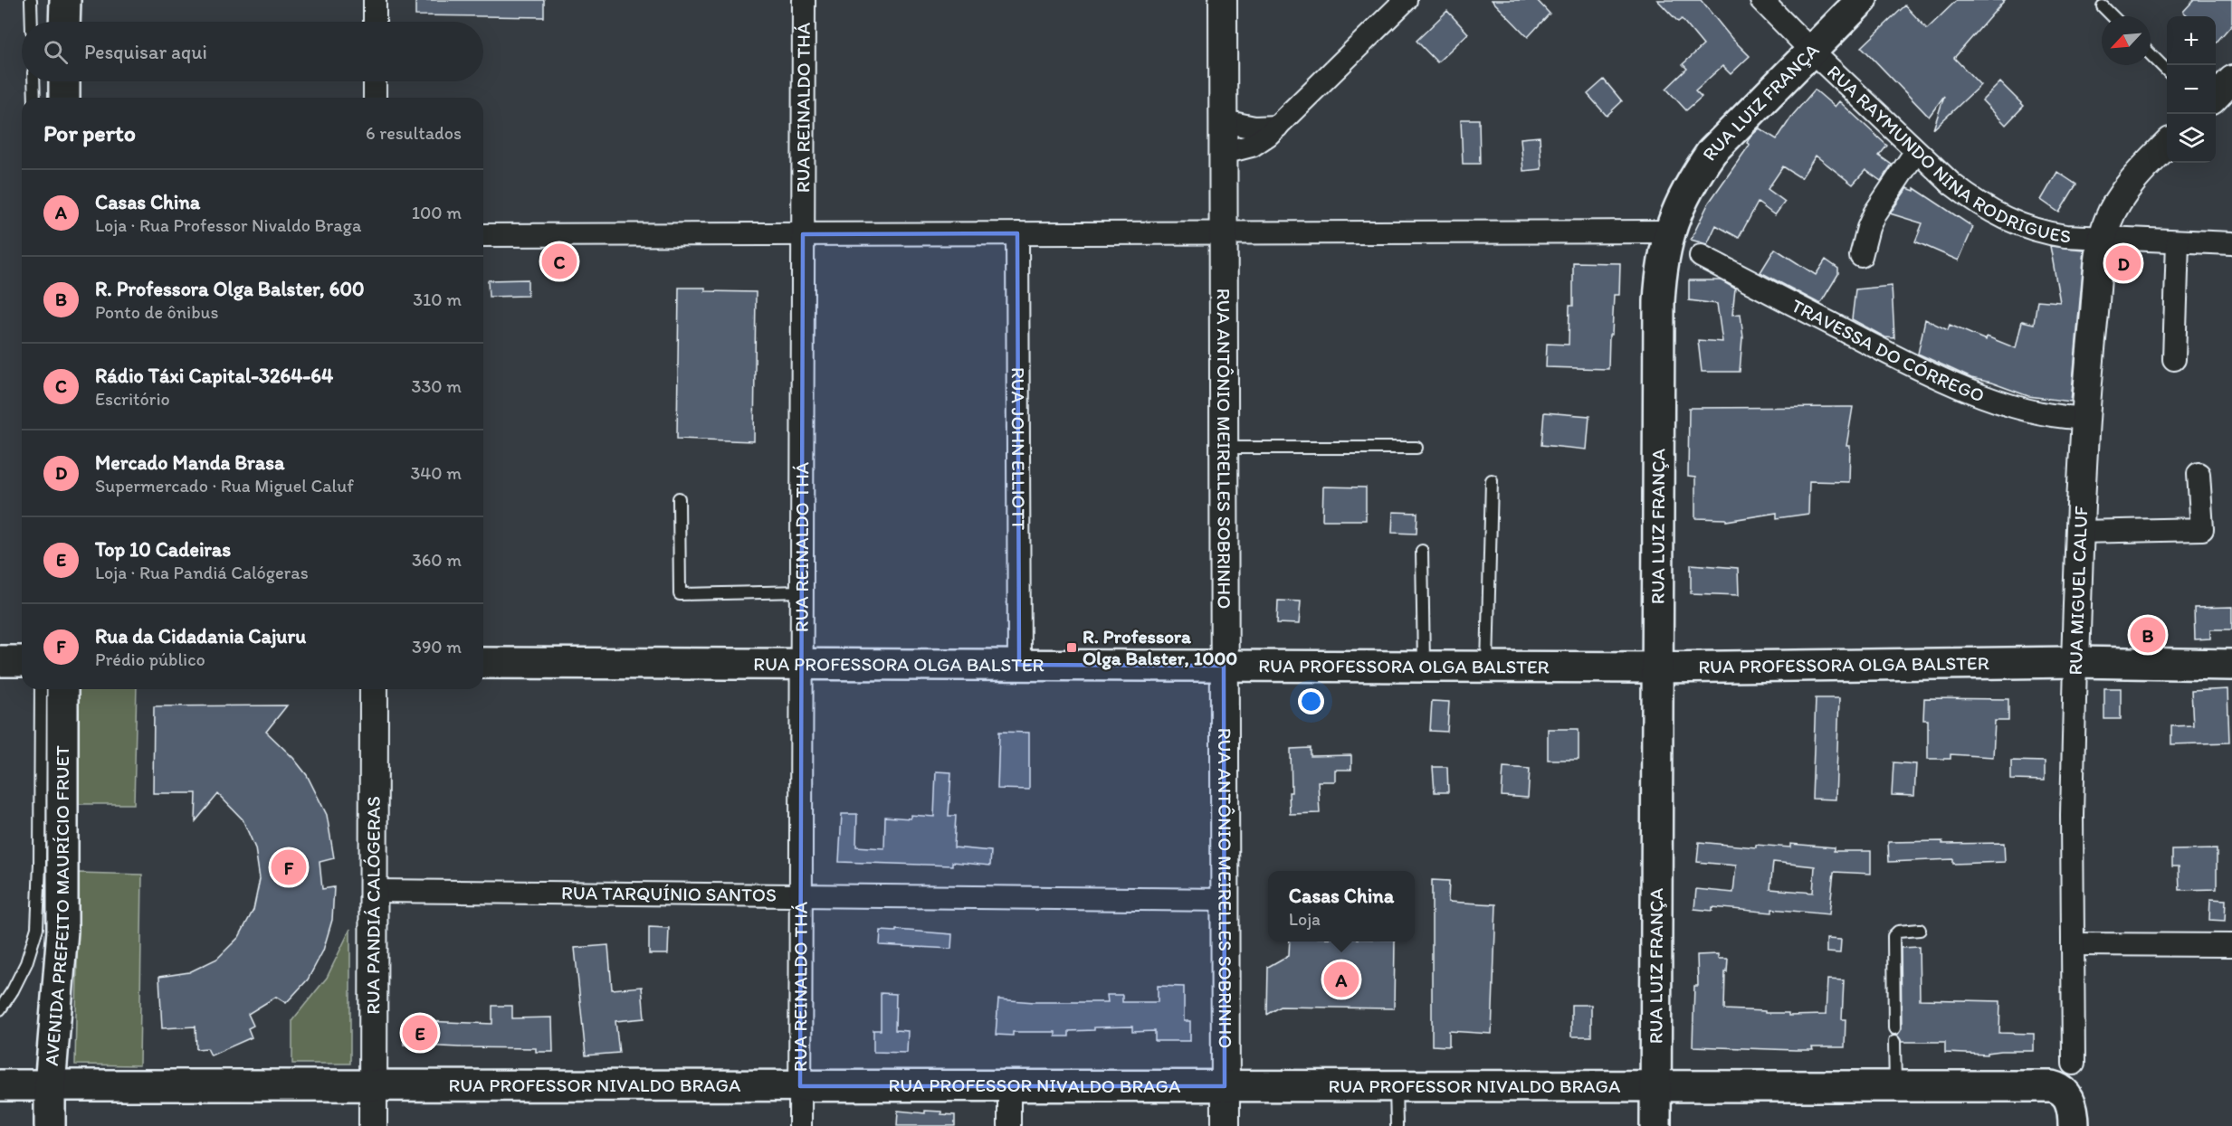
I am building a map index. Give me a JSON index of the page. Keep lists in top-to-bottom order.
{
  "streets": {
    "main road": [
      "RUA LUIZ FRANÇA",
      "RUA PROFESSORA OLGA BALSTER",
      "AVENIDA PREFEITO MAURÍCIO FRUET",
      "RUA PROFESSOR NIVALDO BRAGA"
    ],
    "street": [
      "RUA REINALDO THÁ",
      "RUA RAYMUNDO NINA RODRIGUES",
      "TRAVESSA DO CÓRREGO",
      "RUA JOHN ELLIOTT",
      "RUA ANTÔNIO MEIRELLES SOBRINHO",
      "RUA MIGUEL CALUF",
      "RUA TARQUÍNIO SANTOS",
      "RUA PANDIÁ CALÓGERAS"
    ]
  },
  "crossings": [
    ["RUA LUIZ FRANÇA", "RUA RAYMUNDO NINA RODRIGUES"],
    ["RUA LUIZ FRANÇA", "RUA PROFESSORA OLGA BALSTER"],
    ["RUA LUIZ FRANÇA", "RUA PROFESSOR NIVALDO BRAGA"],
    ["RUA REINALDO THÁ", "RUA PROFESSORA OLGA BALSTER"],
    ["RUA REINALDO THÁ", "RUA TARQUÍNIO SANTOS"],
    ["RUA REINALDO THÁ", "RUA PROFESSOR NIVALDO BRAGA"],
    ["RUA RAYMUNDO NINA RODRIGUES", "RUA MIGUEL CALUF"],
    ["TRAVESSA DO CÓRREGO", "RUA MIGUEL CALUF"],
    ["RUA JOHN ELLIOTT", "RUA PROFESSORA OLGA BALSTER"],
    ["RUA ANTÔNIO MEIRELLES SOBRINHO", "RUA PROFESSORA OLGA BALSTER"],
    ["RUA ANTÔNIO MEIRELLES SOBRINHO", "RUA TARQUÍNIO SANTOS"],
    ["RUA ANTÔNIO MEIRELLES SOBRINHO", "RUA PROFESSOR NIVALDO BRAGA"],
    ["RUA MIGUEL CALUF", "RUA PROFESSORA OLGA BALSTER"],
    ["RUA TARQUÍNIO SANTOS", "RUA PANDIÁ CALÓGERAS"],
    ["AVENIDA PREFEITO MAURÍCIO FRUET", "RUA PROFESSOR NIVALDO BRAGA"],
    ["RUA PANDIÁ CALÓGERAS", "RUA PROFESSOR NIVALDO BRAGA"]
  ],
  "places": {
    "transit": ["R. Professora Olga Balster, 1000"]
  },
  "north": "bottom left",
  "page": {
    "map_buttons": ["+", "−"],
    "search": "Pesquisar aqui",
    "heading": ["Por perto", "6 resultados"],
    "list": [
      {
        "mark": "A",
        "name": "Casas China",
        "note": "Loja · Rua Professor Nivaldo Braga",
        "value": "100 m"
      },
      {
        "mark": "B",
        "name": "R. Professora Olga Balster, 600",
        "note": "Ponto de ônibus",
        "value": "310 m"
      },
      {
        "mark": "C",
        "name": "Rádio Táxi Capital-3264-64",
        "note": "Escritório",
        "value": "330 m"
      },
      {
        "mark": "D",
        "name": "Mercado Manda Brasa",
        "note": "Supermercado · Rua Miguel Caluf",
        "value": "340 m"
      },
      {
        "mark": "E",
        "name": "Top 10 Cadeiras",
        "note": "Loja · Rua Pandiá Calógeras",
        "value": "360 m"
      },
      {
        "mark": "F",
        "name": "Rua da Cidadania Cajuru",
        "note": "Prédio público",
        "value": "390 m"
      }
    ],
    "pins": [
      "C",
      "D",
      "B",
      "F",
      "A",
      "E"
    ],
    "popup": ["Casas China", "Loja"]
  }
}
